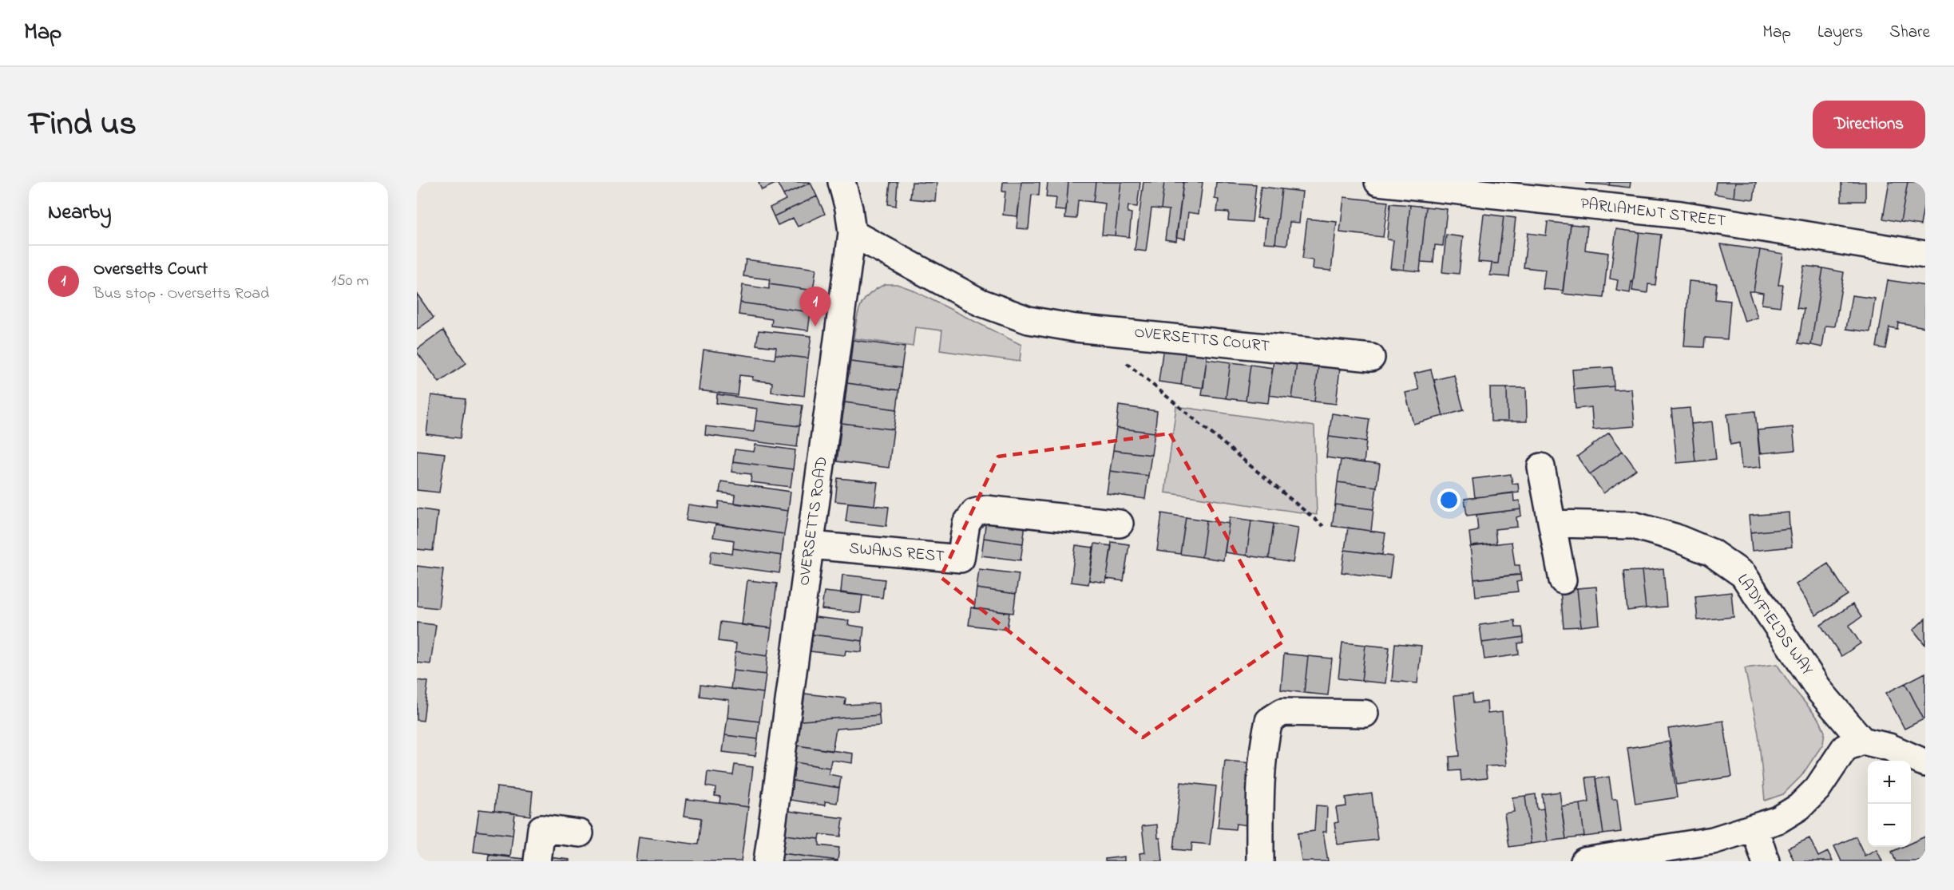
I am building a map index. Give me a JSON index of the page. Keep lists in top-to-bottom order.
{
  "streets": {
    "street": [
      "PARLIAMENT STREET",
      "OVERSETTS COURT",
      "OVERSETTS ROAD",
      "SWANS REST",
      "LADYFIELDS WAY"
    ]
  },
  "crossings": [
    ["OVERSETTS COURT", "OVERSETTS ROAD"],
    ["OVERSETTS ROAD", "SWANS REST"]
  ],
  "page": {
    "header": "Map",
    "nav": ["Map", "Layers", "Share"],
    "title": "Find us",
    "buttons": "Directions",
    "heading": "Nearby",
    "list": [
      {
        "mark": "1",
        "name": "Oversetts Court",
        "note": "Bus stop · Oversetts Road",
        "value": "150 m"
      }
    ],
    "pins": "1",
    "map_buttons": ["+", "−"]
  }
}
